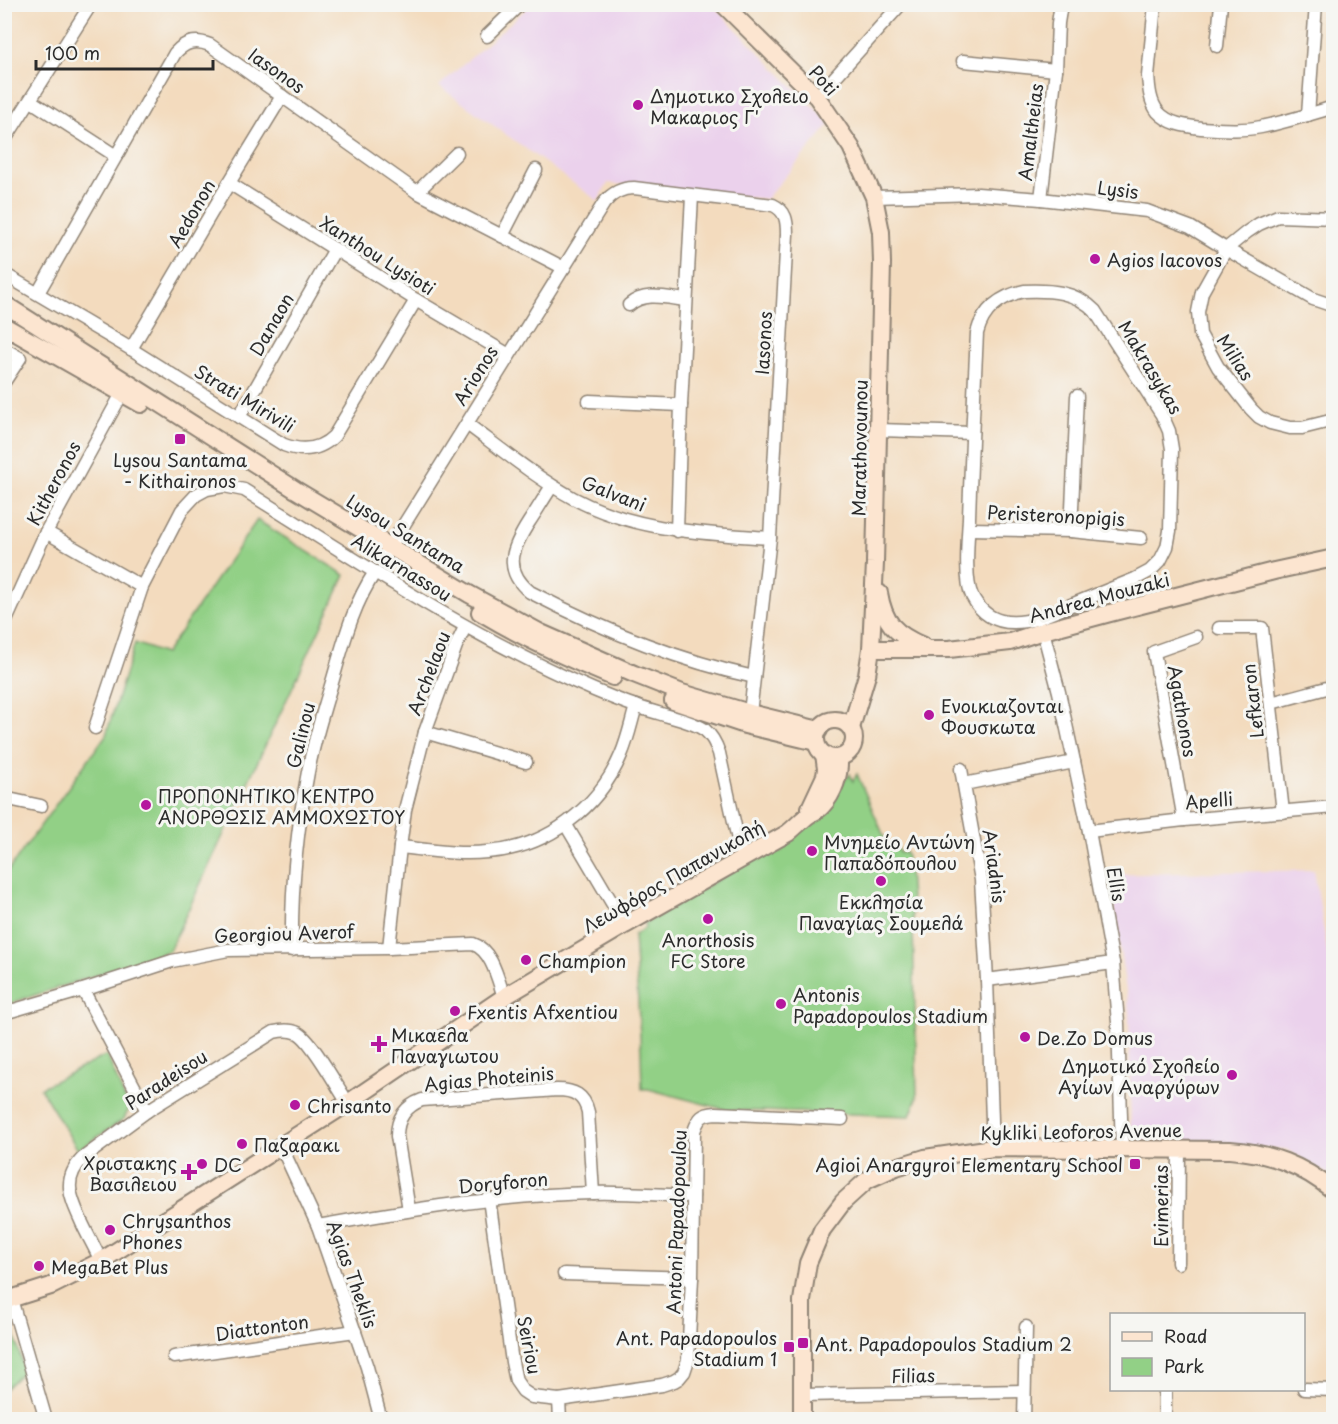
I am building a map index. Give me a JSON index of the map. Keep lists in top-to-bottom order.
{
  "streets": {
    "street": [
      "Iasonos",
      "Poti",
      "Amaltheias",
      "Lysis",
      "Aedonon",
      "Xanthou Lysioti",
      "Danaon",
      "Milias",
      "Makrasykas",
      "Arionos",
      "Strati Mirivili",
      "Marathovounou",
      "Kitheronos",
      "Galvani",
      "Peristeronopigis",
      "Lysou Santama",
      "Alikarnassou",
      "Andrea Mouzaki",
      "Archelaou",
      "Lefkaron",
      "Agathonos",
      "Galinou",
      "Apelli",
      "Ariadnis",
      "Λεωφόρος Παπανικολή",
      "Ellis",
      "Georgiou Averof",
      "Agias Photeinis",
      "Paradeisou",
      "Kykliki Leoforos Avenue",
      "Doryforon",
      "Evimerias",
      "Antoni Papadopoulou",
      "Agias Theklis",
      "Diattonton",
      "Seiriou",
      "Filias"
    ]
  },
  "crossings": [
    ["Iasonos", "Aedonon"],
    ["Iasonos", "Arionos"],
    ["Iasonos", "Strati Mirivili"],
    ["Iasonos", "Galvani"],
    ["Iasonos", "Lysou Santama"],
    ["Poti", "Lysis"],
    ["Poti", "Marathovounou"],
    ["Amaltheias", "Lysis"],
    ["Lysis", "Milias"],
    ["Lysis", "Marathovounou"],
    ["Aedonon", "Xanthou Lysioti"],
    ["Aedonon", "Strati Mirivili"],
    ["Xanthou Lysioti", "Danaon"],
    ["Xanthou Lysioti", "Arionos"],
    ["Xanthou Lysioti", "Strati Mirivili"],
    ["Danaon", "Strati Mirivili"],
    ["Makrasykas", "Peristeronopigis"],
    ["Arionos", "Galvani"],
    ["Arionos", "Lysou Santama"],
    ["Marathovounou", "Lysou Santama"],
    ["Marathovounou", "Andrea Mouzaki"],
    ["Marathovounou", "Λεωφόρος Παπανικολή"],
    ["Kitheronos", "Lysou Santama"],
    ["Lysou Santama", "Λεωφόρος Παπανικολή"],
    ["Alikarnassou", "Archelaou"],
    ["Alikarnassou", "Galinou"],
    ["Alikarnassou", "Λεωφόρος Παπανικολή"],
    ["Andrea Mouzaki", "Ellis"],
    ["Archelaou", "Georgiou Averof"],
    ["Lefkaron", "Apelli"],
    ["Agathonos", "Apelli"],
    ["Galinou", "Georgiou Averof"],
    ["Apelli", "Ellis"],
    ["Ariadnis", "Kykliki Leoforos Avenue"],
    ["Λεωφόρος Παπανικολή", "Georgiou Averof"],
    ["Λεωφόρος Παπανικολή", "Paradeisou"],
    ["Λεωφόρος Παπανικολή", "Agias Theklis"],
    ["Ellis", "Kykliki Leoforos Avenue"],
    ["Agias Photeinis", "Doryforon"],
    ["Kykliki Leoforos Avenue", "Evimerias"],
    ["Kykliki Leoforos Avenue", "Filias"],
    ["Doryforon", "Antoni Papadopoulou"],
    ["Doryforon", "Agias Theklis"],
    ["Doryforon", "Seiriou"],
    ["Antoni Papadopoulou", "Seiriou"],
    ["Agias Theklis", "Diattonton"]
  ],
  "places": {
    "other": [
      "Δημοτικο Σχολειο Μακαριος Γ'",
      "Agios Iacovos",
      "Ενοικιαζονται Φουσκωτα",
      "ΠΡΟΠΟΝΗΤΙΚΟ ΚΕΝΤΡΟ ΑΝΟΡΘΩΣΙΣ ΑΜΜΟΧΩΣΤΟΥ",
      "Μνημείο Αντώνη Παπαδόπουλου",
      "Εκκλησία Παναγίας Σουμελά",
      "Anorthosis FC Store",
      "Champion",
      "Antonis Papadopoulos Stadium",
      "Fxentis Afxentiou",
      "De.Zo Domus",
      "Δημοτικό Σχολείο Αγίων Αναργύρων",
      "Chrisanto",
      "Παζαρακι",
      "DC",
      "Chrysanthos Phones",
      "MegaBet Plus"
    ],
    "transit": [
      "Lysou Santama - Kithaironos",
      "Agioi Anargyroi Elementary School",
      "Ant. Papadopoulos Stadium 2",
      "Ant. Papadopoulos Stadium 1"
    ],
    "health": ["Μικαελα Παναγιωτου", "Χριστακης Βασιλειου"]
  },
  "legend": ["Road", "Park"],
  "scale_bar": "100 m"
}
